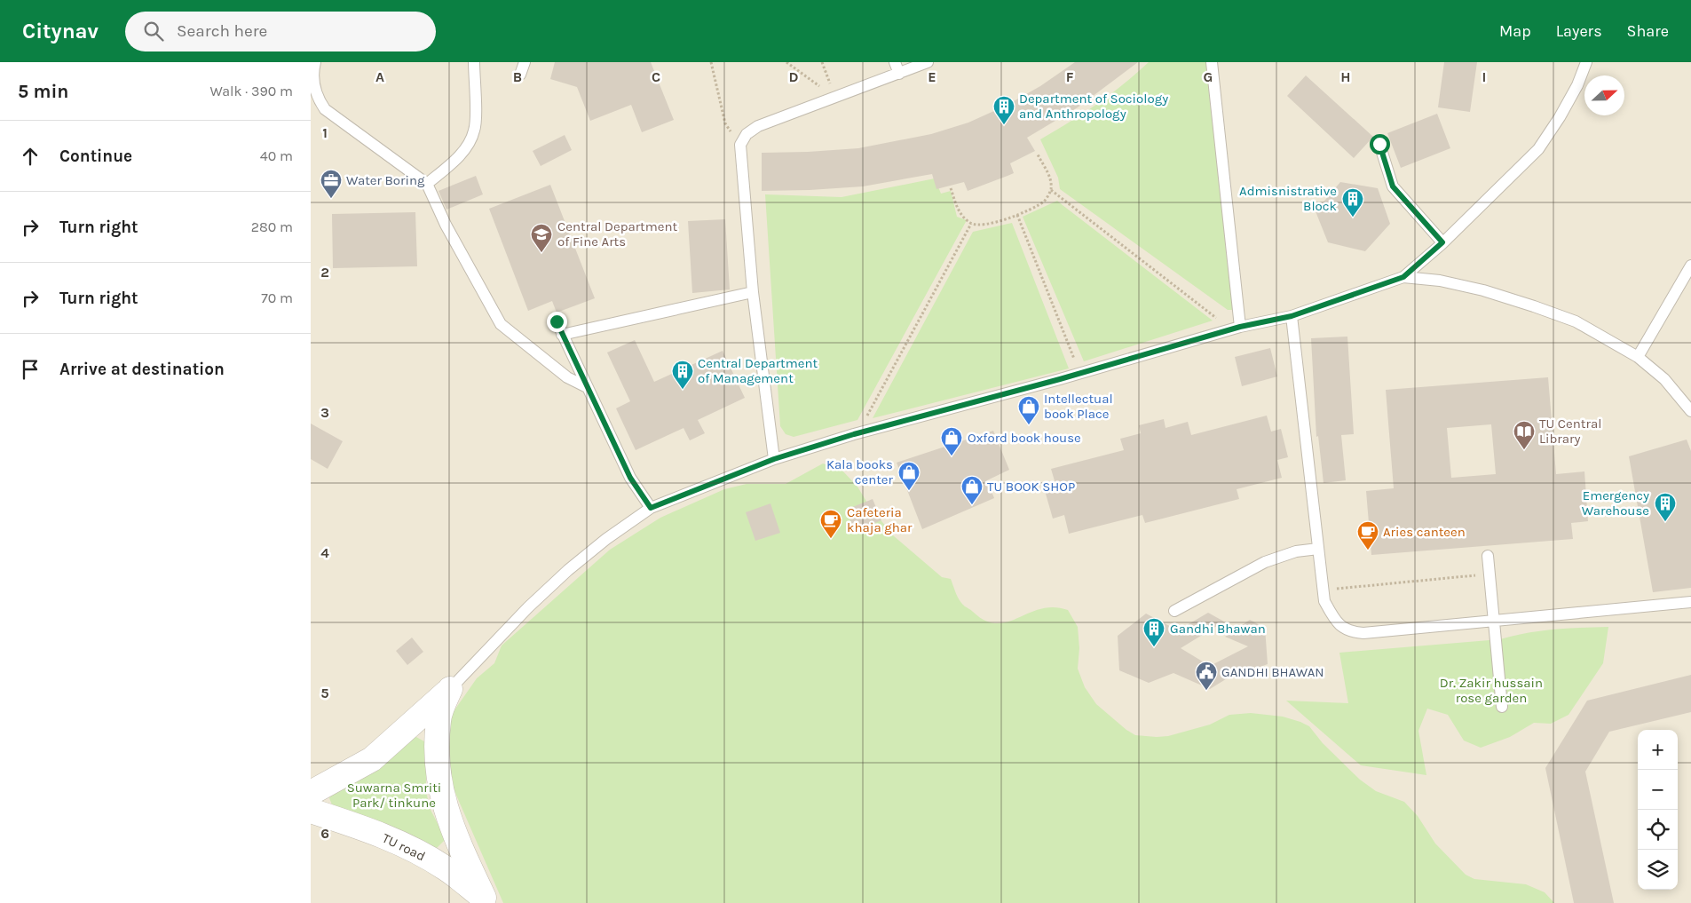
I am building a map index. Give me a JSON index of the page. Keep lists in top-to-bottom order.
{
  "streets": {
    "street": ["TU road"]
  },
  "parks": ["Dr. Zakir hussain rose garden", "Suwarna Smriti Park/ tinkune"],
  "places": {
    "building": [
      "Department of Sociology and Anthropology",
      "Admisnistrative Block",
      "Central Department of Management",
      "Emergency Warehouse",
      "Gandhi Bhawan"
    ],
    "office": ["Water Boring"],
    "school or university": ["Central Department of Fine Arts"],
    "shop": [
      "Intellectual book Place",
      "Oxford book house",
      "Kala books center",
      "TU BOOK SHOP"
    ],
    "library": ["TU Central Library"],
    "cafe": ["Cafeteria khaja ghar", "Aries canteen"],
    "public building": ["GANDHI BHAWAN"]
  },
  "north": "right",
  "page": {
    "header": "Citynav",
    "search": "Search here",
    "nav": ["Map", "Layers", "Share"],
    "heading": ["5 min", "Walk · 390 m"],
    "list": [
      ["Continue", "40 m"],
      ["Turn right", "280 m"],
      ["Turn right", "70 m"],
      "Arrive at destination"
    ],
    "map_buttons": ["+", "−"]
  },
  "grid": {
    "columns": [
      "A",
      "B",
      "C",
      "D",
      "E",
      "F",
      "G",
      "H",
      "I"
    ],
    "rows": [
      "1",
      "2",
      "3",
      "4",
      "5",
      "6"
    ]
  }
}
